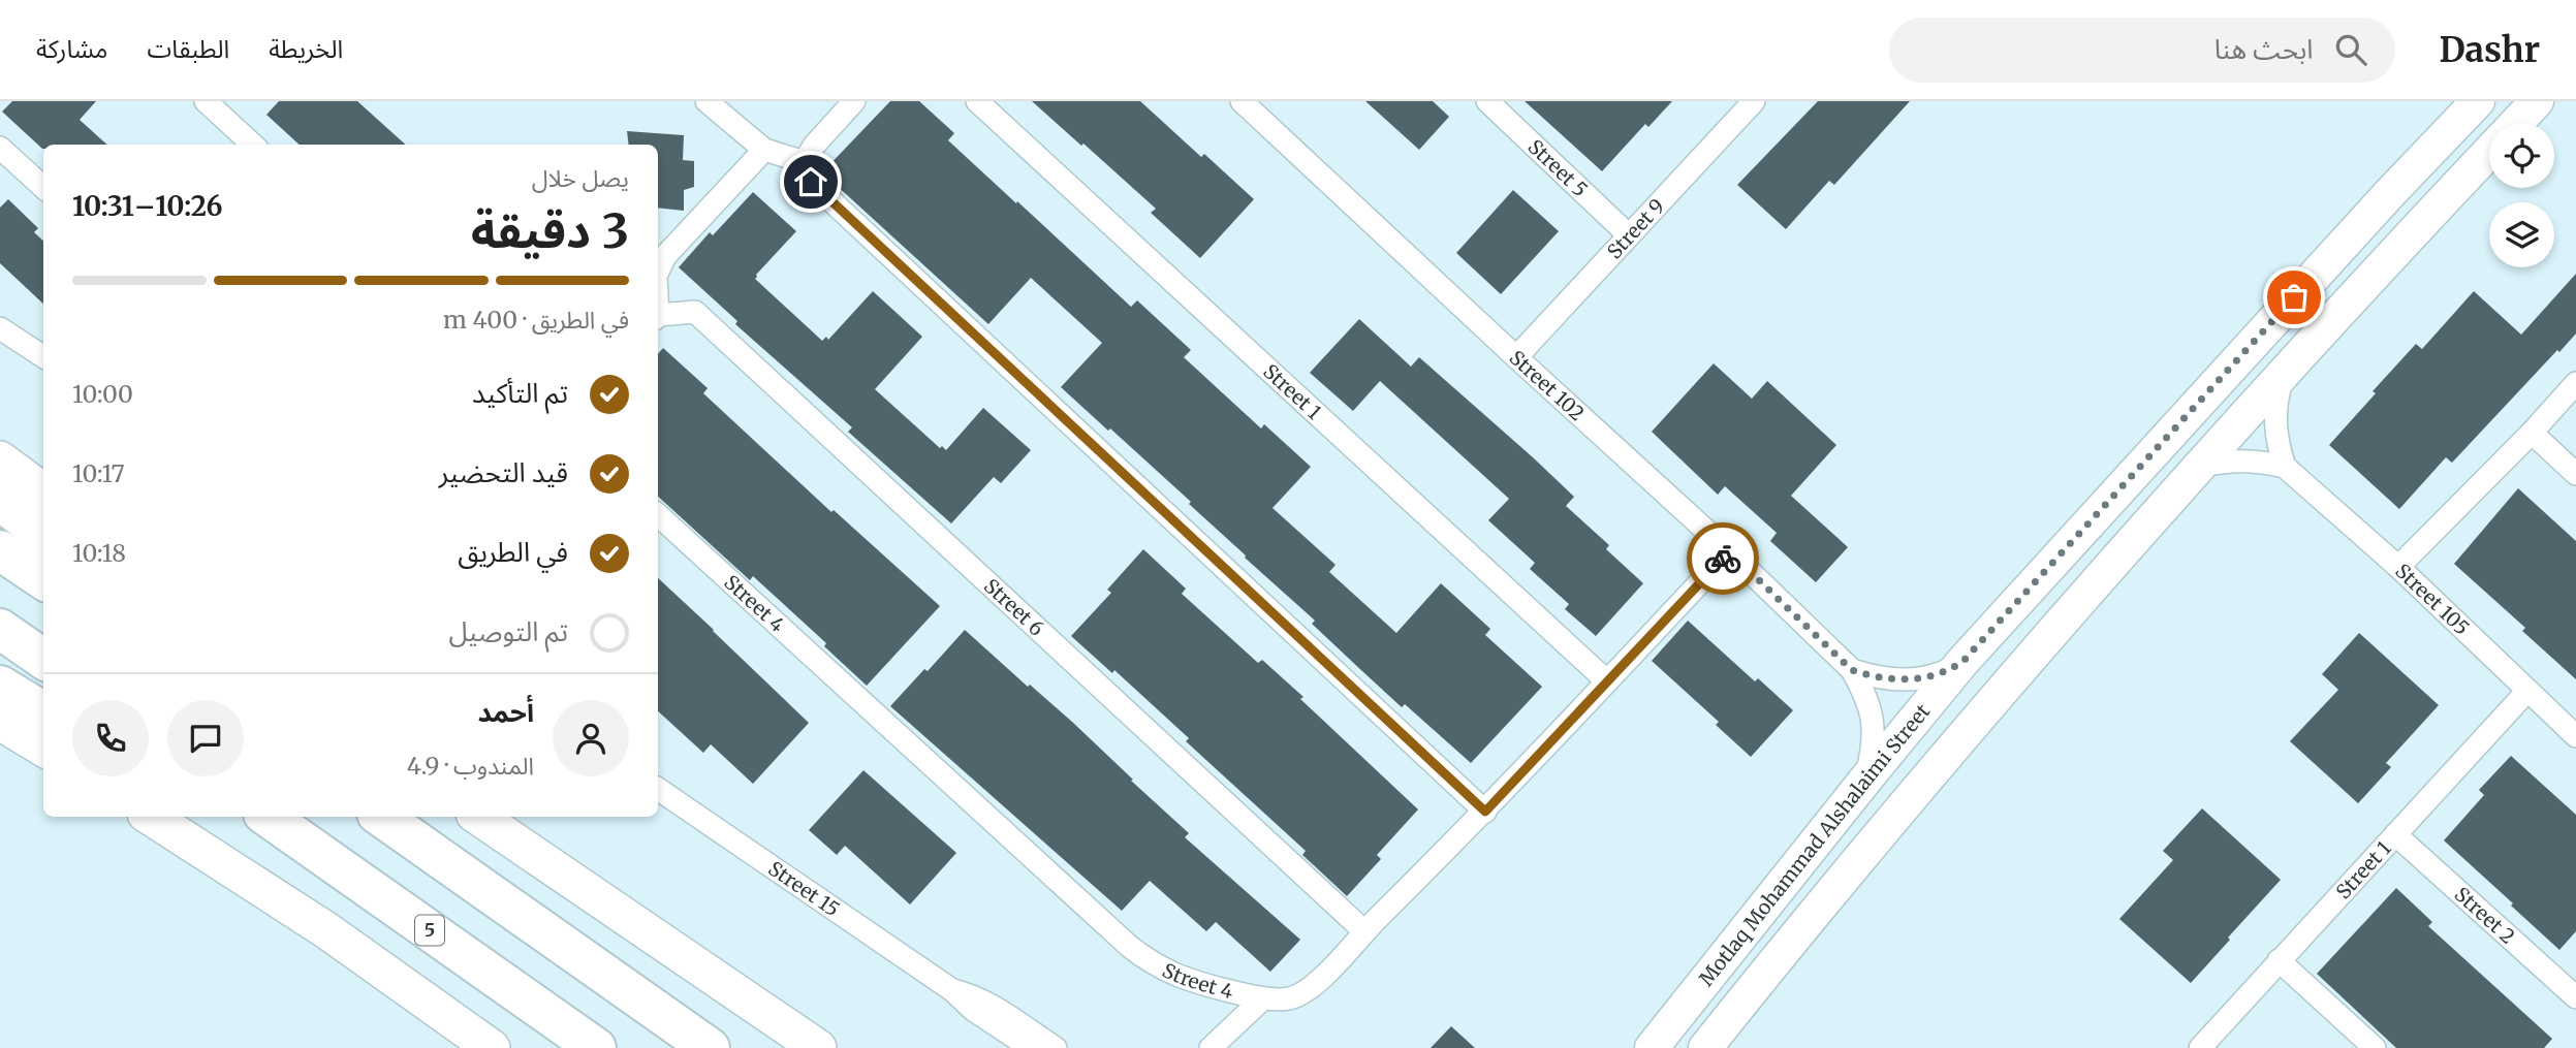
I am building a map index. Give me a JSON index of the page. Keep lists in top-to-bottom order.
{
  "streets": {
    "highway": ["5"],
    "street": [
      "Street 5",
      "Street 9",
      "Street 102",
      "Street 1",
      "Street 105",
      "Street 4",
      "Street 6",
      "Motlaq Mohammad Alshalaimi Street",
      "Street 15",
      "Street 2"
    ]
  },
  "crossings": [
    ["Street 5", "Street 9"],
    ["Street 9", "Street 102"],
    ["Street 102", "Street 4"],
    ["Street 102", "Motlaq Mohammad Alshalaimi Street"],
    ["Street 1", "Street 105"],
    ["Street 1", "Street 4"],
    ["Street 1", "Street 2"],
    ["Street 4", "Street 6"]
  ],
  "page": {
    "header": "Dashr",
    "search": "ابحث هنا",
    "nav": ["الخريطة", "الطبقات", "مشاركة"],
    "heading": ["3 دقيقة", "يصل خلال", "10:26–10:31"],
    "panel": ["أحمد", "المندوب · 4.9"],
    "bar": "في الطريق · 400 m",
    "list": [
      ["تم التأكيد", "10:00"],
      ["قيد التحضير", "10:17"],
      ["في الطريق", "10:18"],
      "تم التوصيل"
    ]
  }
}
